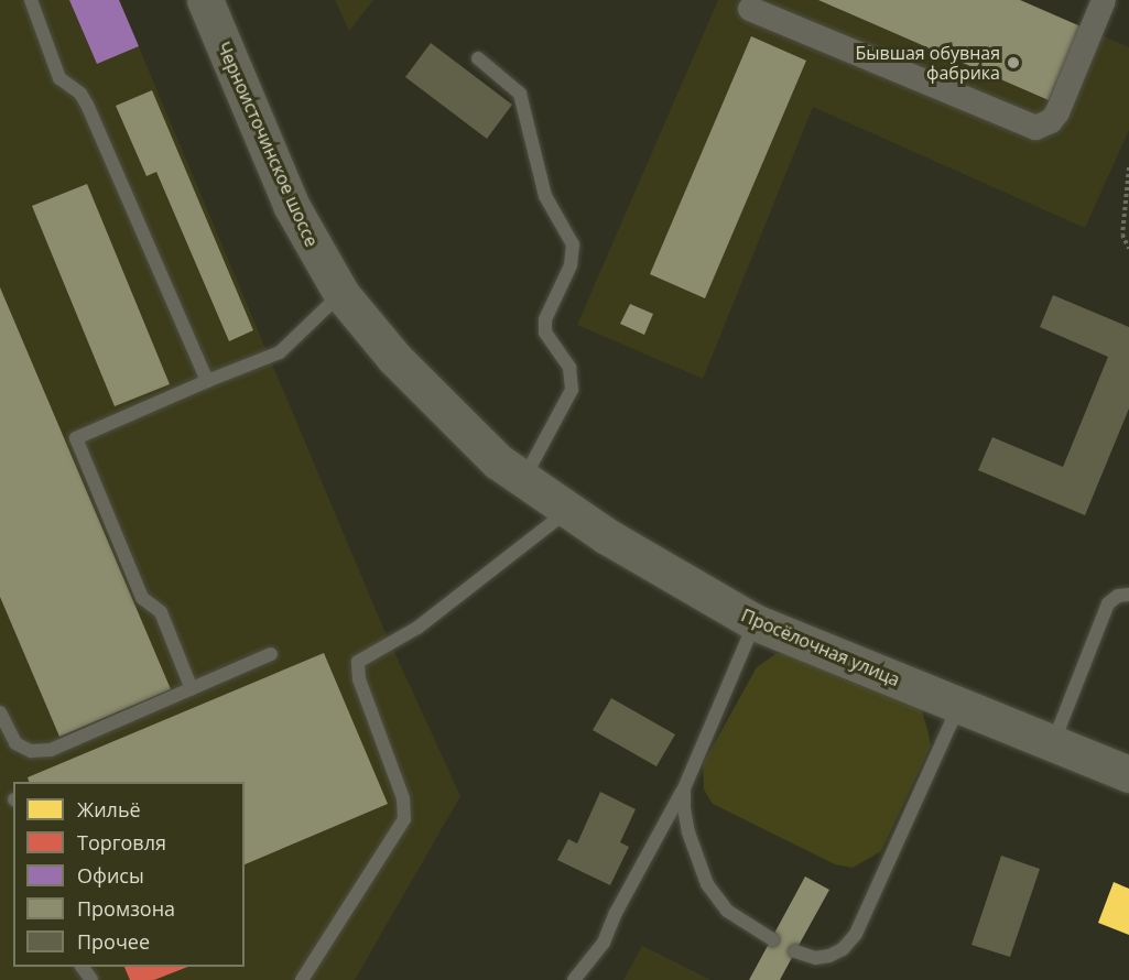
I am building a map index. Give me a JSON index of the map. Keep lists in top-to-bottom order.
{
  "streets": {
    "main road": ["Черноисточинское шоссе", "Просёлочная улица"]
  },
  "crossings": [
    ["Черноисточинское шоссе", "Просёлочная улица"]
  ],
  "places": ["Бывшая обувная фабрика"],
  "legend": [
    "Жильё",
    "Торговля",
    "Офисы",
    "Промзона",
    "Прочее"
  ]
}
